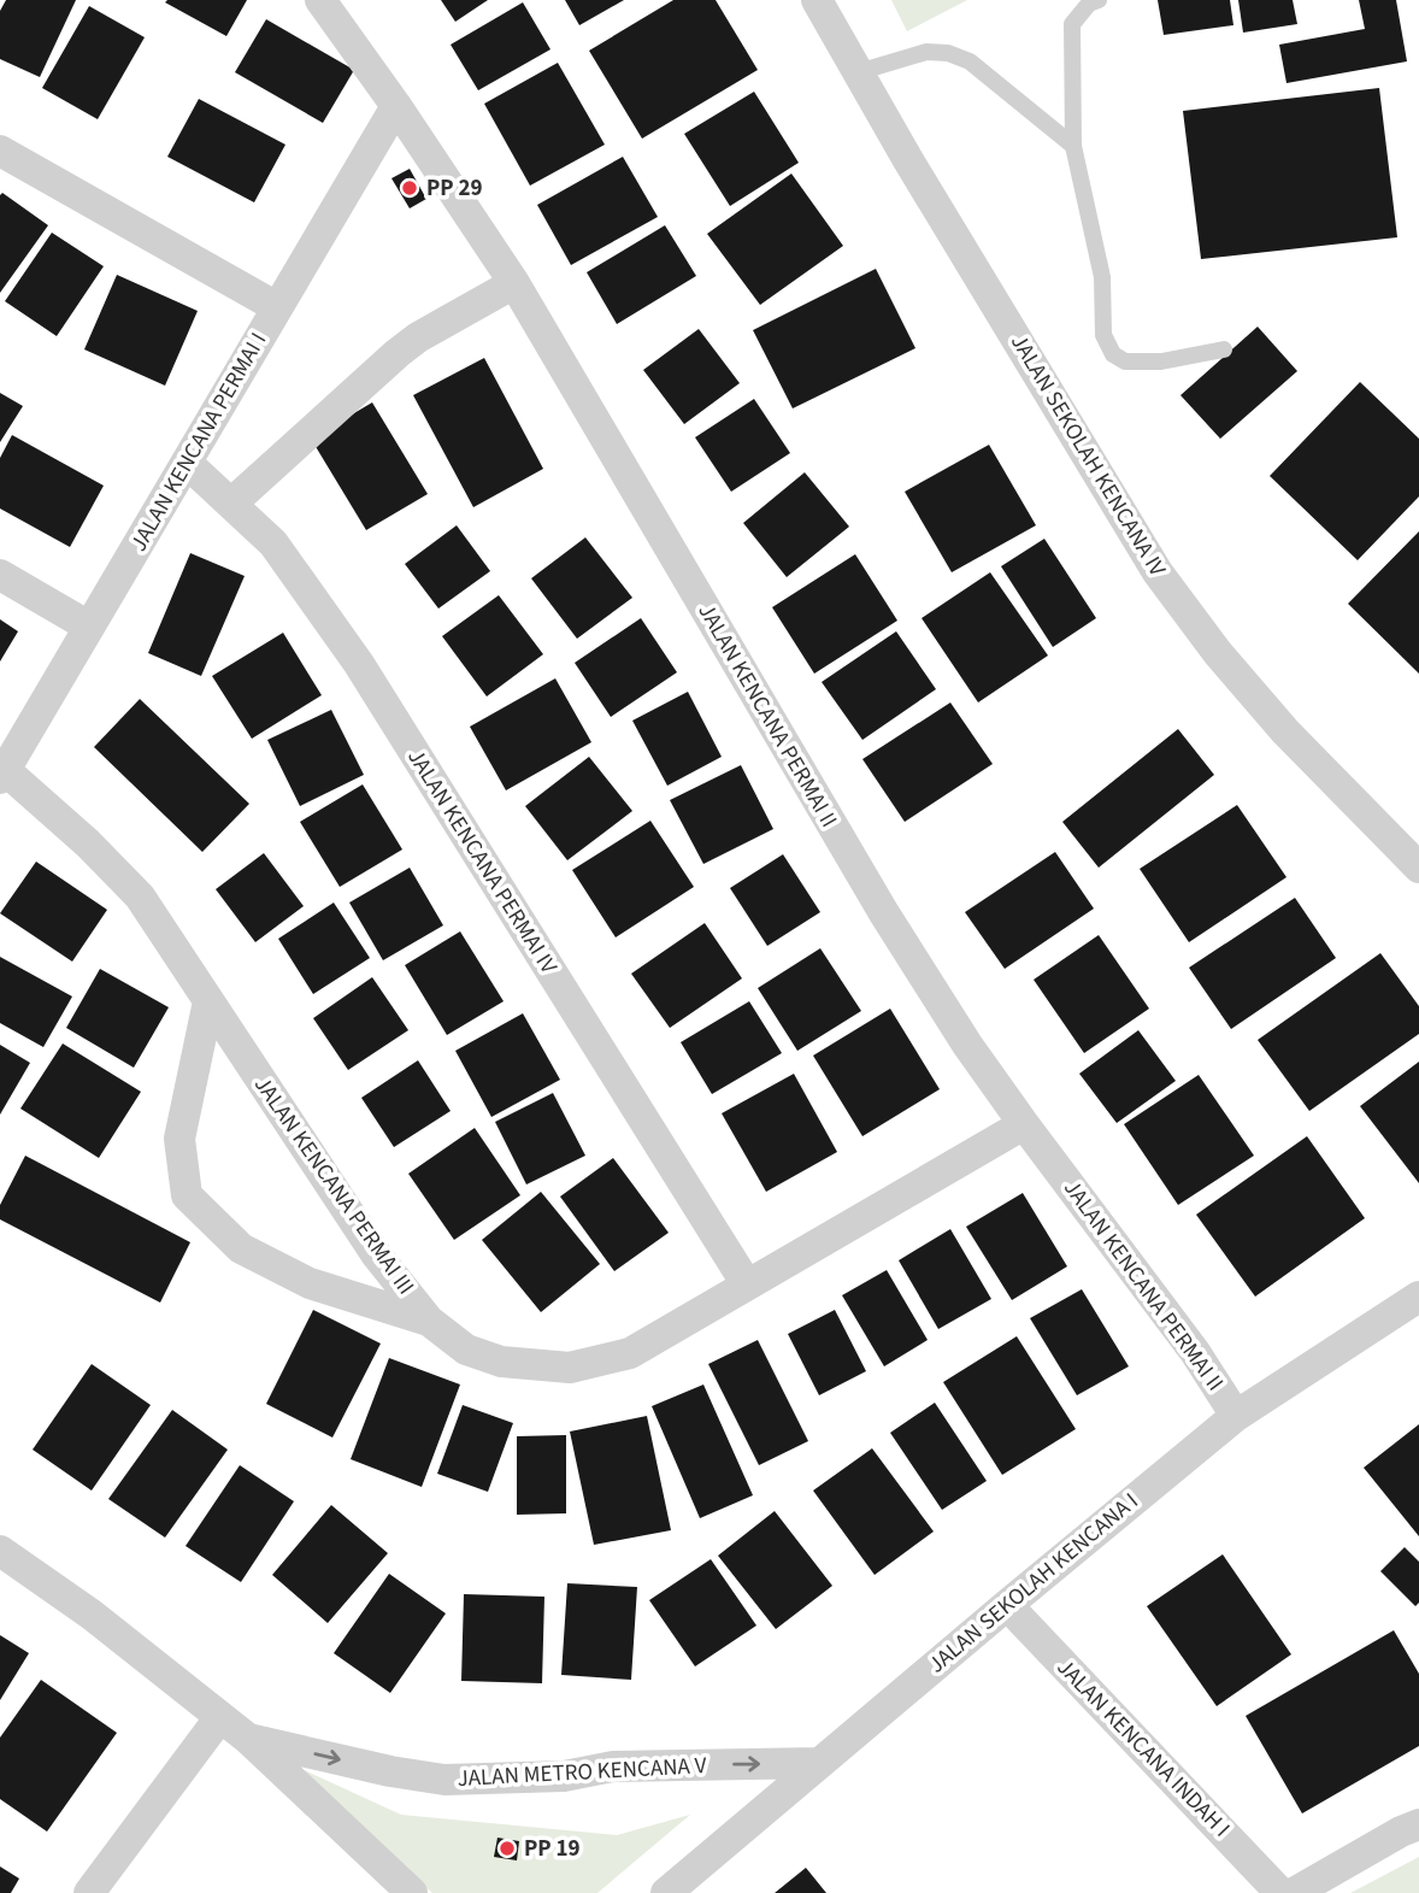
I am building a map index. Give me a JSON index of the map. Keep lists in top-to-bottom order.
{
  "streets": {
    "street": [
      "JALAN KENCANA PERMAI I",
      "JALAN SEKOLAH KENCANA IV",
      "JALAN KENCANA PERMAI II",
      "JALAN KENCANA PERMAI IV",
      "JALAN KENCANA PERMAI III",
      "JALAN SEKOLAH KENCANA I",
      "JALAN KENCANA INDAH I",
      "JALAN METRO KENCANA V"
    ]
  },
  "crossings": [
    ["JALAN KENCANA PERMAI I", "JALAN KENCANA PERMAI II"],
    ["JALAN KENCANA PERMAI I", "JALAN KENCANA PERMAI IV"],
    ["JALAN KENCANA PERMAI I", "JALAN KENCANA PERMAI III"],
    ["JALAN KENCANA PERMAI II", "JALAN KENCANA PERMAI III"],
    ["JALAN KENCANA PERMAI II", "JALAN SEKOLAH KENCANA I"],
    ["JALAN KENCANA PERMAI IV", "JALAN KENCANA PERMAI III"],
    ["JALAN SEKOLAH KENCANA I", "JALAN KENCANA INDAH I"],
    ["JALAN SEKOLAH KENCANA I", "JALAN METRO KENCANA V"]
  ],
  "one_way": ["JALAN METRO KENCANA V"],
  "places": ["PP 29", "PP 19"]
}
